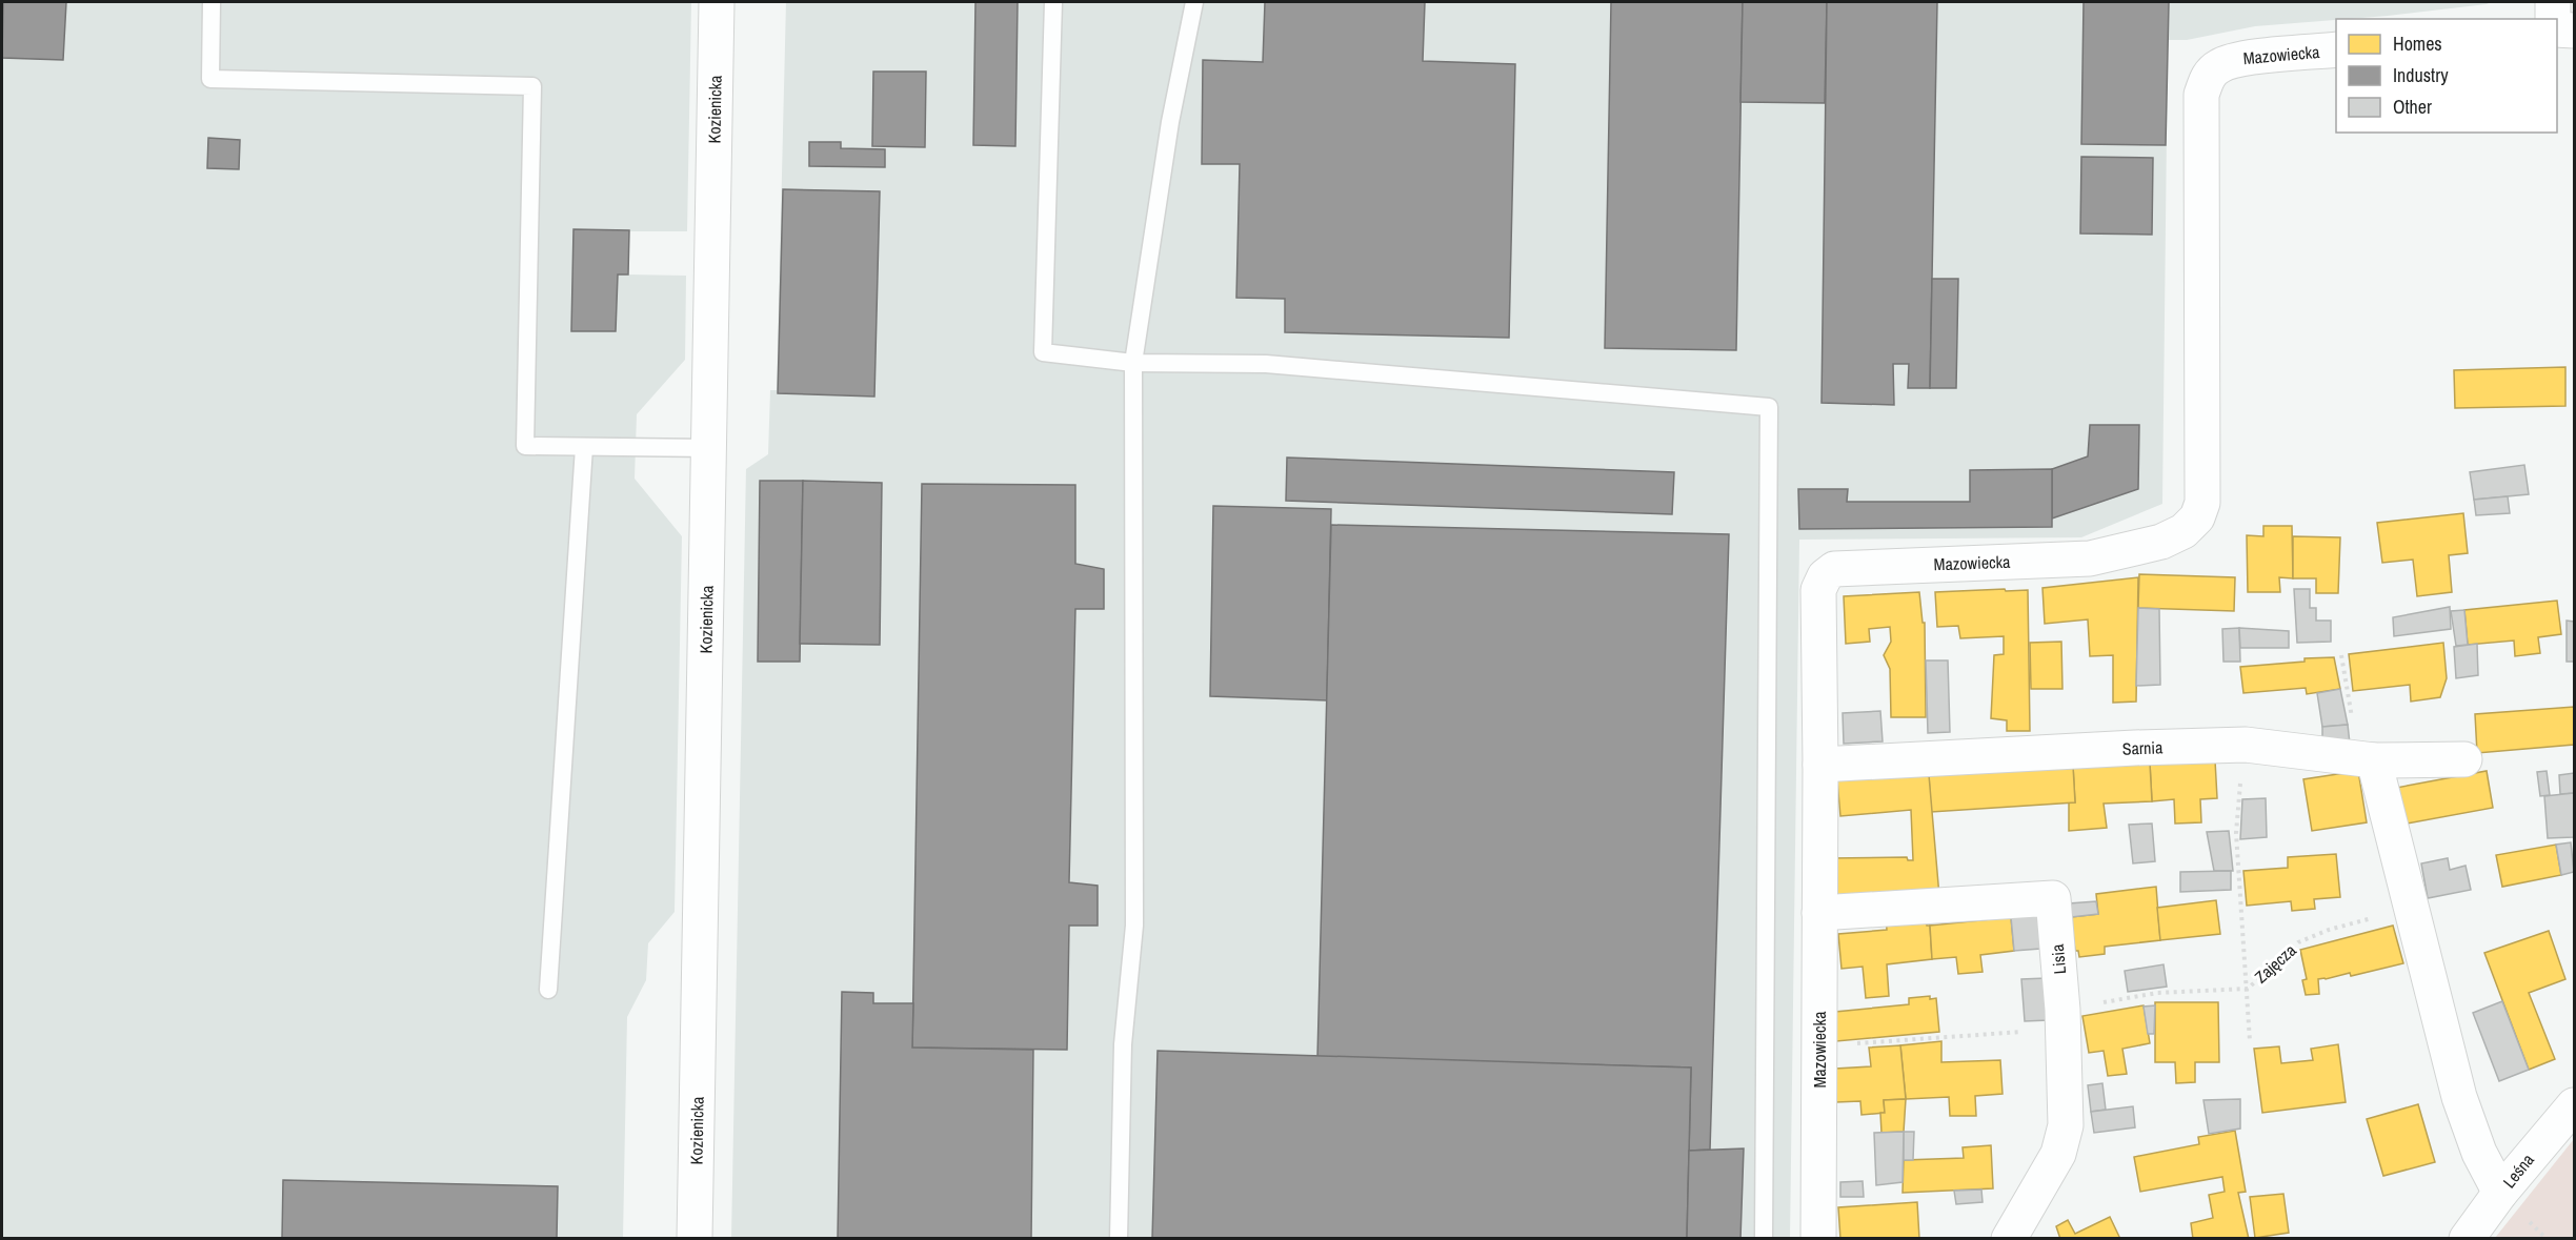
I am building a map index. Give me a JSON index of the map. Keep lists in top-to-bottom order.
{
  "streets": {
    "street": [
      "Mazowiecka",
      "Kozienicka",
      "Sarnia",
      "Lisia",
      "Leśna"
    ],
    "path": ["Zajęcza"]
  },
  "crossings": [
    ["Mazowiecka", "Sarnia"],
    ["Mazowiecka", "Lisia"],
    ["Mazowiecka", "Zajęcza"],
    ["Lisia", "Zajęcza"]
  ],
  "legend": ["Homes", "Industry", "Other"]
}
